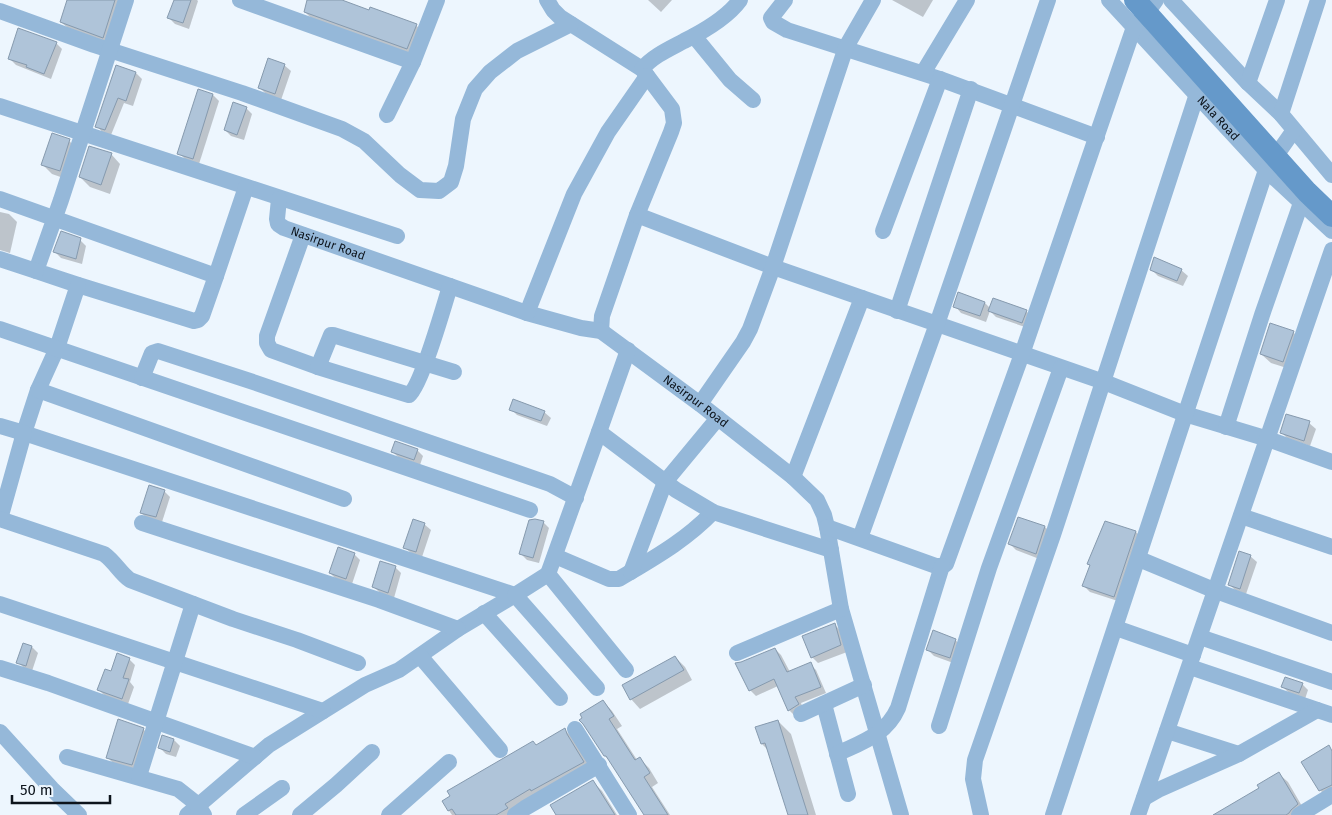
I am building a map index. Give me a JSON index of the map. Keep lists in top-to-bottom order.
{
  "streets": {
    "street": ["Nala Road", "Nasirpur Road"]
  },
  "scale_bar": "50 m"
}
